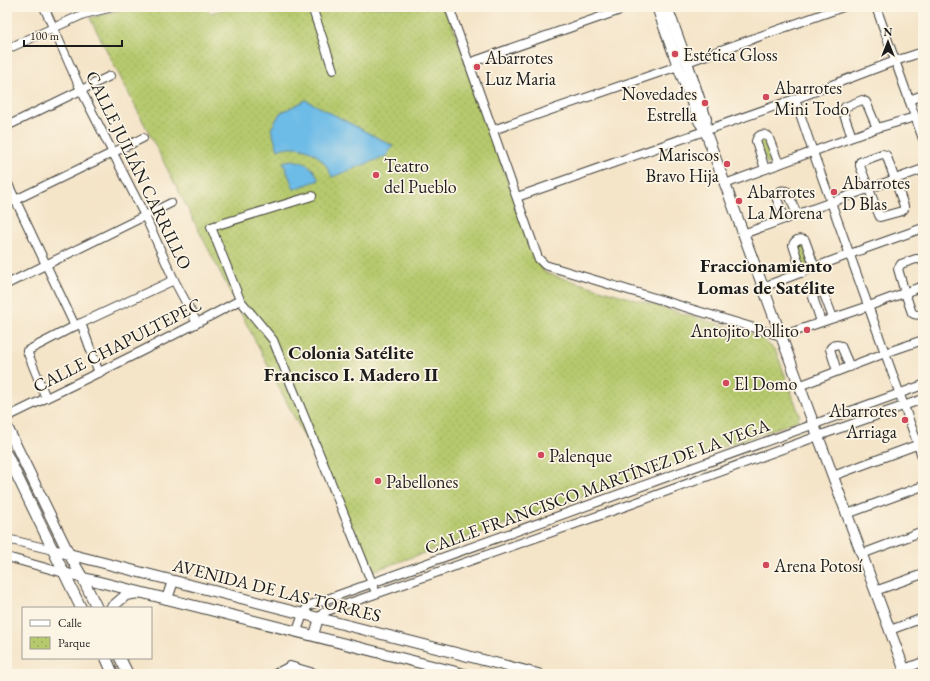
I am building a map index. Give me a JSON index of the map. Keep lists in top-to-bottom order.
{
  "streets": {
    "main road": ["AVENIDA DE LAS TORRES"],
    "street": ["CALLE JULIÁN CARRILLO", "CALLE CHAPULTEPEC", "CALLE FRANCISCO MARTÍNEZ DE LA VEGA"]
  },
  "crossings": [
    ["CALLE JULIÁN CARRILLO", "CALLE CHAPULTEPEC"],
    ["CALLE FRANCISCO MARTÍNEZ DE LA VEGA", "AVENIDA DE LAS TORRES"]
  ],
  "districts": ["Fraccionamiento Lomas de Satélite", "Colonia Satélite Francisco I. Madero II"],
  "places": [
    "Estética Gloss",
    "Abarrotes Luz Maria",
    "Abarrotes Mini Todo",
    "Novedades Estrella",
    "Mariscos Bravo Hija",
    "Teatro del Pueblo",
    "Abarrotes D Blas",
    "Abarrotes La Morena",
    "Antojito Pollito",
    "El Domo",
    "Abarrotes Arriaga",
    "Palenque",
    "Pabellones",
    "Arena Potosí"
  ],
  "legend": ["Calle", "Parque"],
  "scale_bar": "100 m",
  "north": "top"
}
